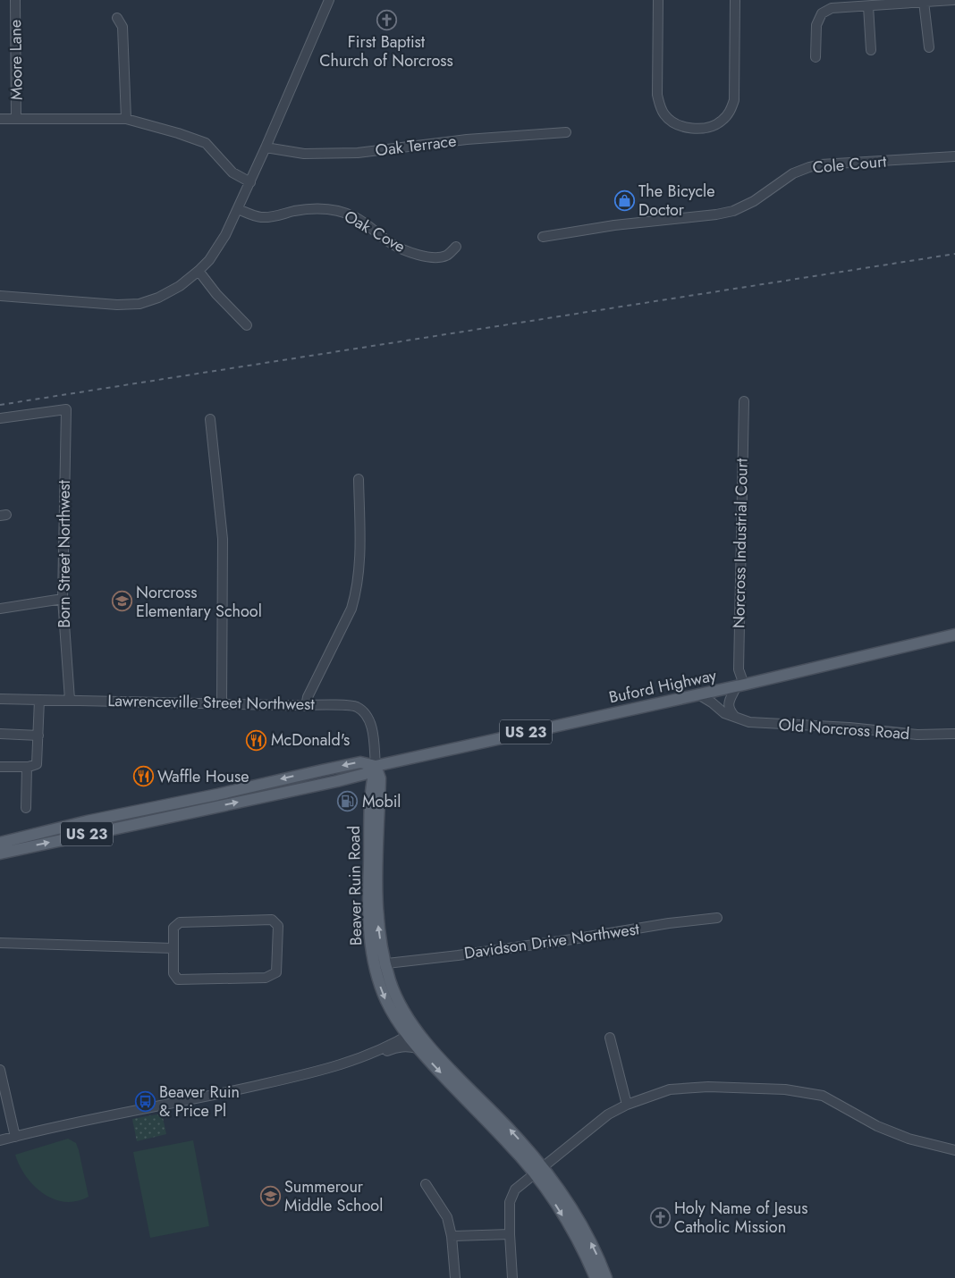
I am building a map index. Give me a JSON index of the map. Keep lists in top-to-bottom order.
{
  "streets": {
    "main road": ["Buford Highway", "US 23", "Beaver Ruin Road"],
    "street": [
      "Moore Lane",
      "Oak Terrace",
      "Cole Court",
      "Oak Cove",
      "Norcross Industrial Court",
      "Born Street Northwest",
      "Lawrenceville Street Northwest",
      "Old Norcross Road",
      "Davidson Drive Northwest"
    ]
  },
  "crossings": [
    ["Norcross Industrial Court", "Buford Highway"],
    ["Born Street Northwest", "Lawrenceville Street Northwest"],
    ["Buford Highway", "Lawrenceville Street Northwest"],
    ["Buford Highway", "Old Norcross Road"],
    ["Buford Highway", "Beaver Ruin Road"],
    ["Lawrenceville Street Northwest", "Beaver Ruin Road"],
    ["Beaver Ruin Road", "Davidson Drive Northwest"]
  ],
  "places": {
    "church": ["First Baptist Church of Norcross", "Holy Name of Jesus Catholic Mission"],
    "shop": ["The Bicycle Doctor"],
    "school or university": ["Norcross Elementary School", "Summerour Middle School"],
    "restaurant": ["McDonald's", "Waffle House"],
    "fuel station": ["Mobil"],
    "bus stop": ["Beaver Ruin & Price Pl"]
  }
}
